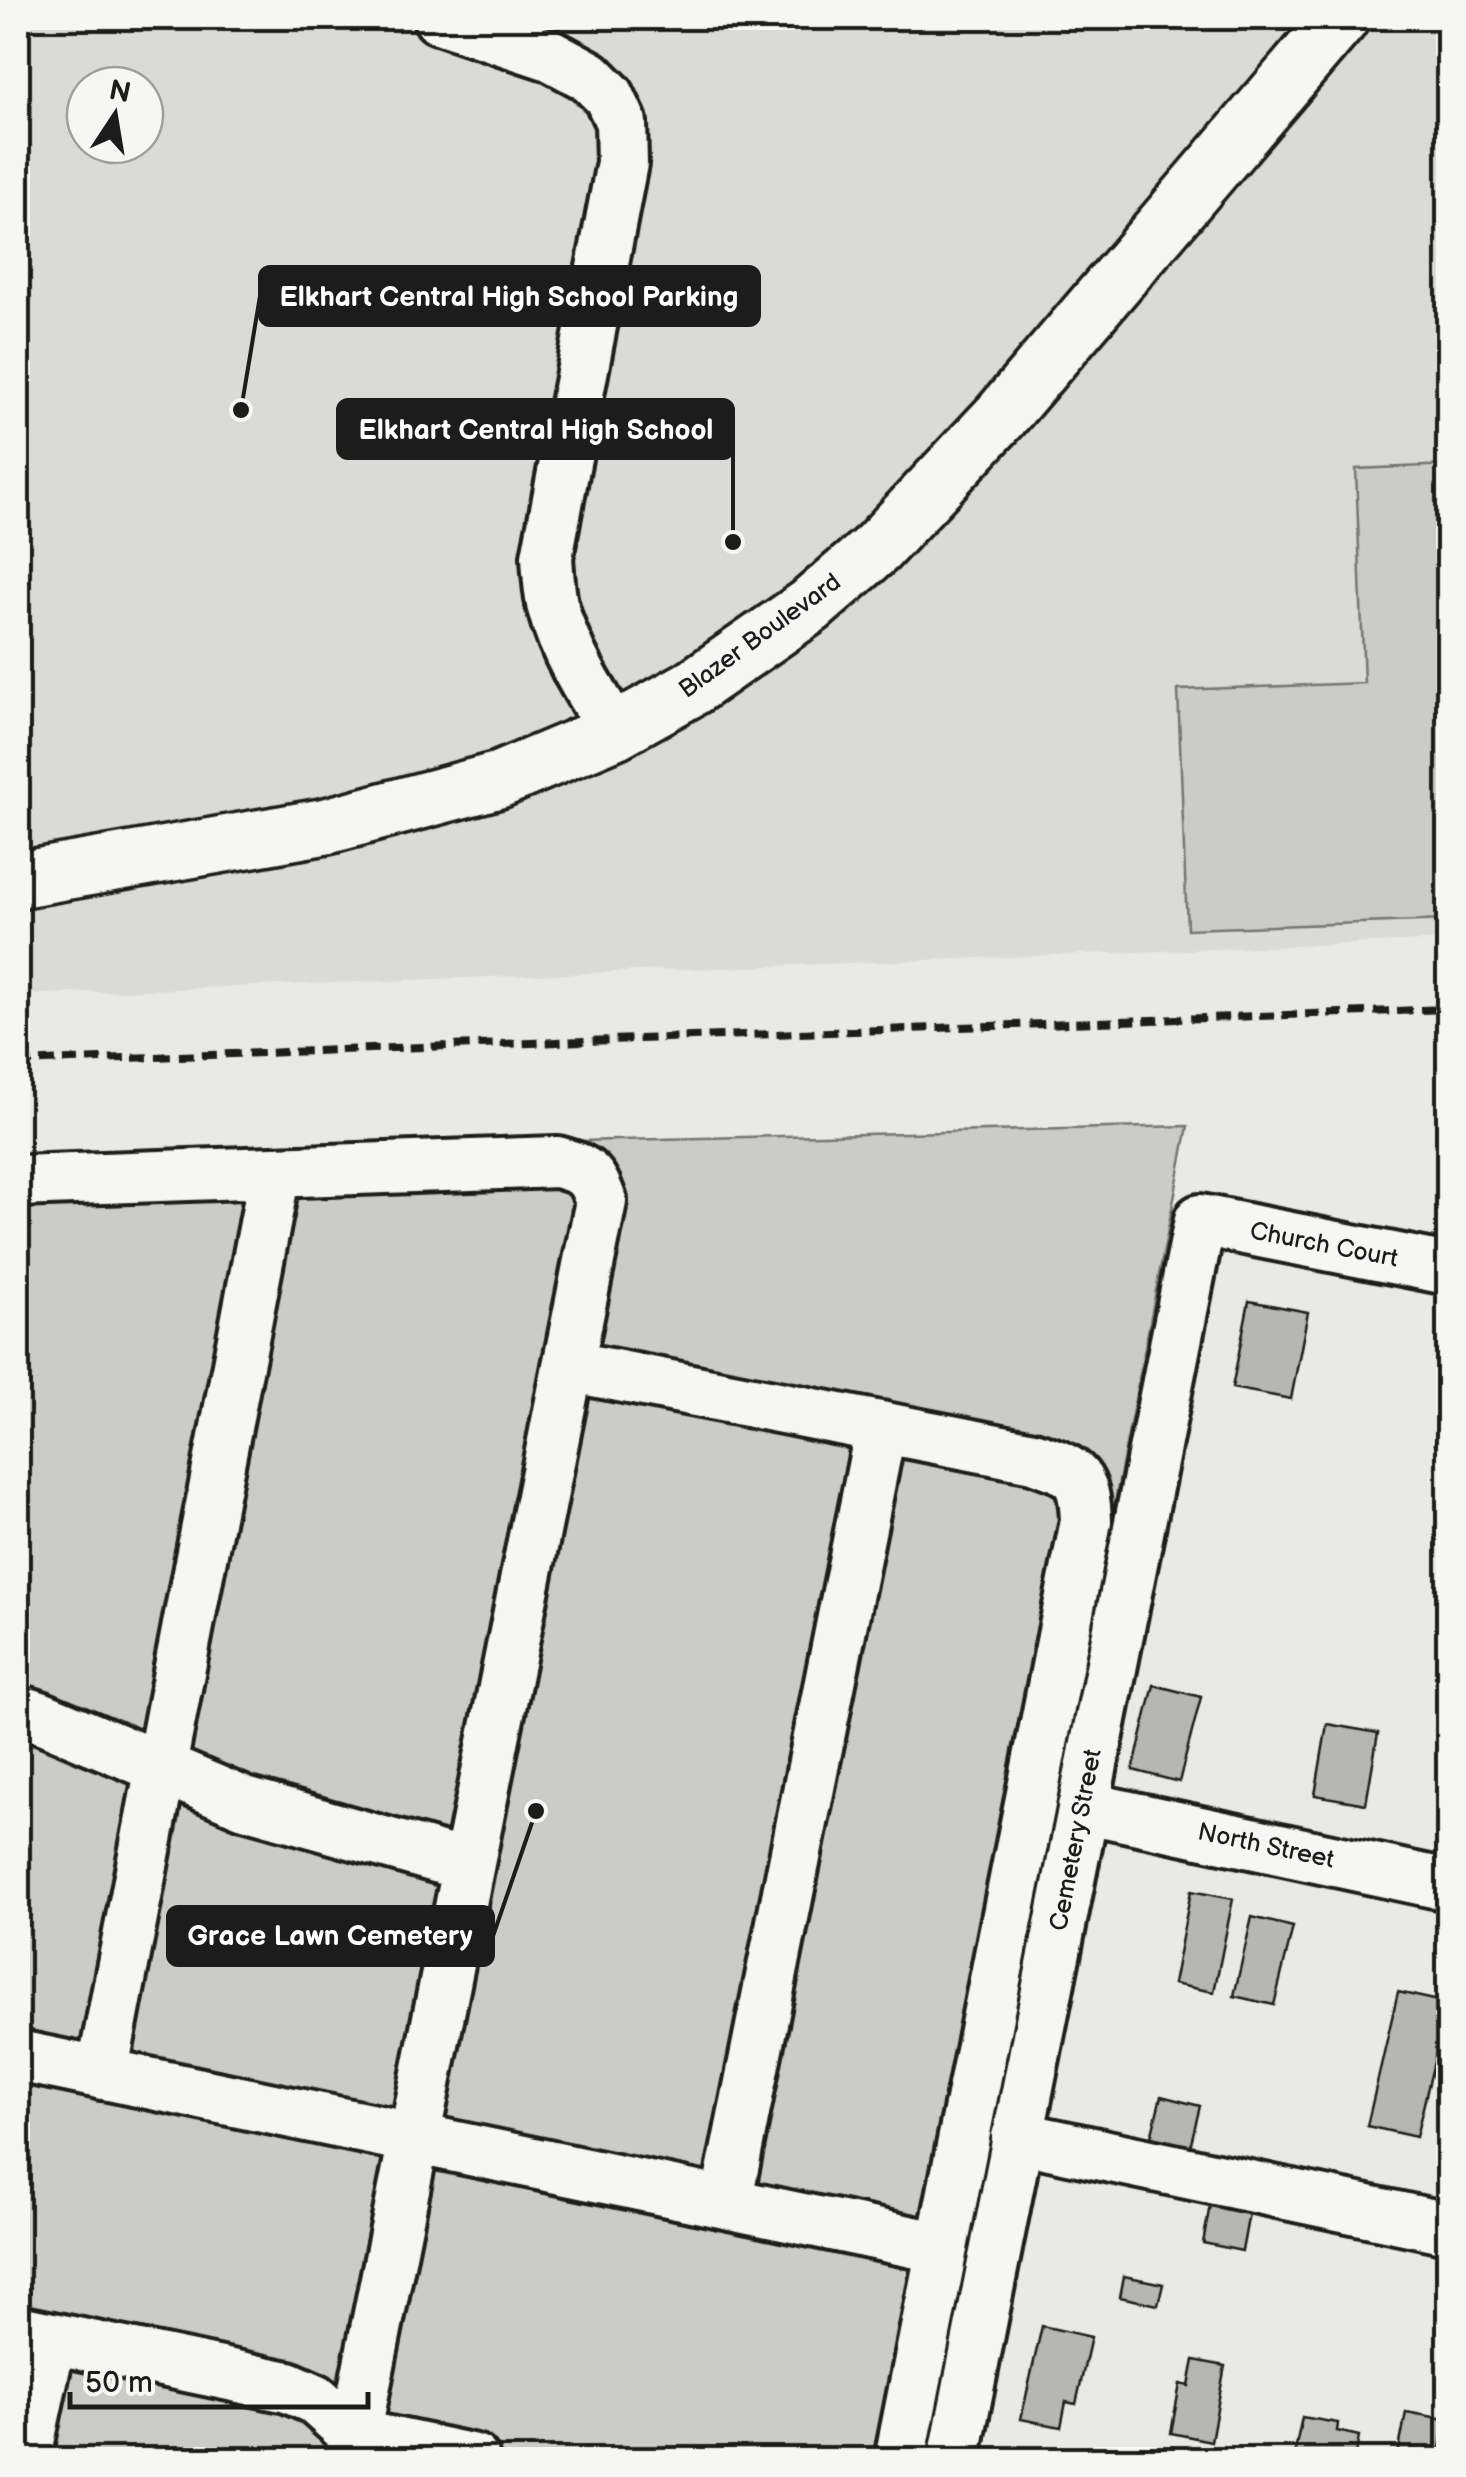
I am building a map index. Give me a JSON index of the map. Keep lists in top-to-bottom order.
{
  "streets": {
    "main road": ["Blazer Boulevard"],
    "street": ["Church Court", "Cemetery Street", "North Street"]
  },
  "crossings": [
    ["Church Court", "Cemetery Street"],
    ["Cemetery Street", "North Street"]
  ],
  "places": ["Elkhart Central High School Parking", "Elkhart Central High School", "Grace Lawn Cemetery"],
  "scale_bar": "50 m",
  "north": "top"
}
